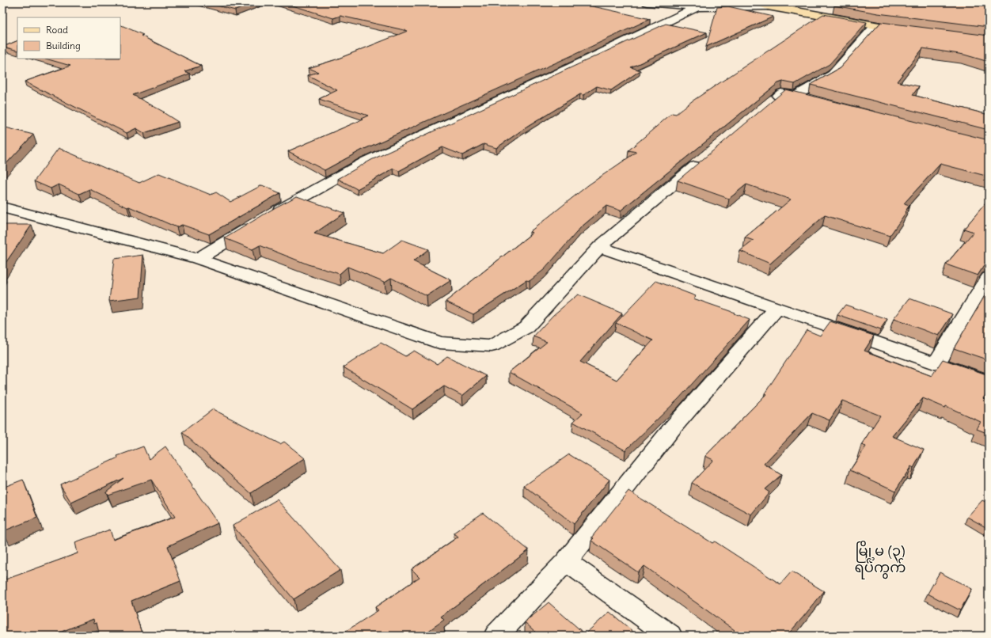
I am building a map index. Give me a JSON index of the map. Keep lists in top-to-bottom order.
{
  "districts": ["မြို့မ (၃) ရပ်ကွက်"],
  "legend": ["Road", "Building"]
}
